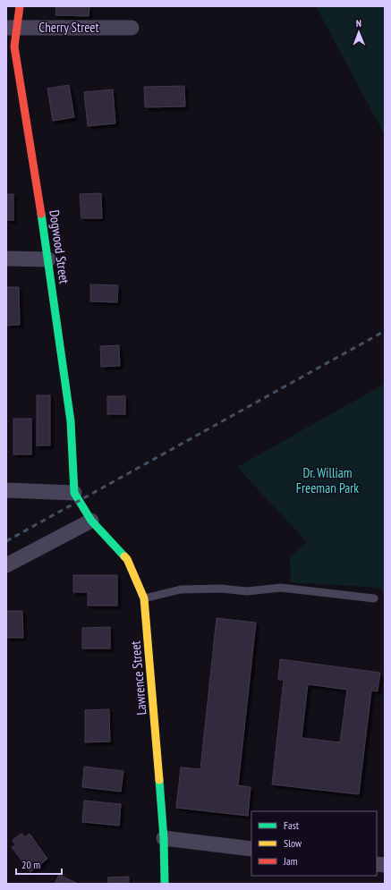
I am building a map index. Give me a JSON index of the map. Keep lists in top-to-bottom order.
{
  "streets": {
    "street": ["Cherry Street", "Dogwood Street", "Lawrence Street"]
  },
  "crossings": [
    ["Cherry Street", "Dogwood Street"],
    ["Dogwood Street", "Lawrence Street"]
  ],
  "parks": ["Dr. William Freeman Park"],
  "legend": ["Fast", "Slow", "Jam"],
  "scale_bar": "20 m",
  "north": "top"
}
